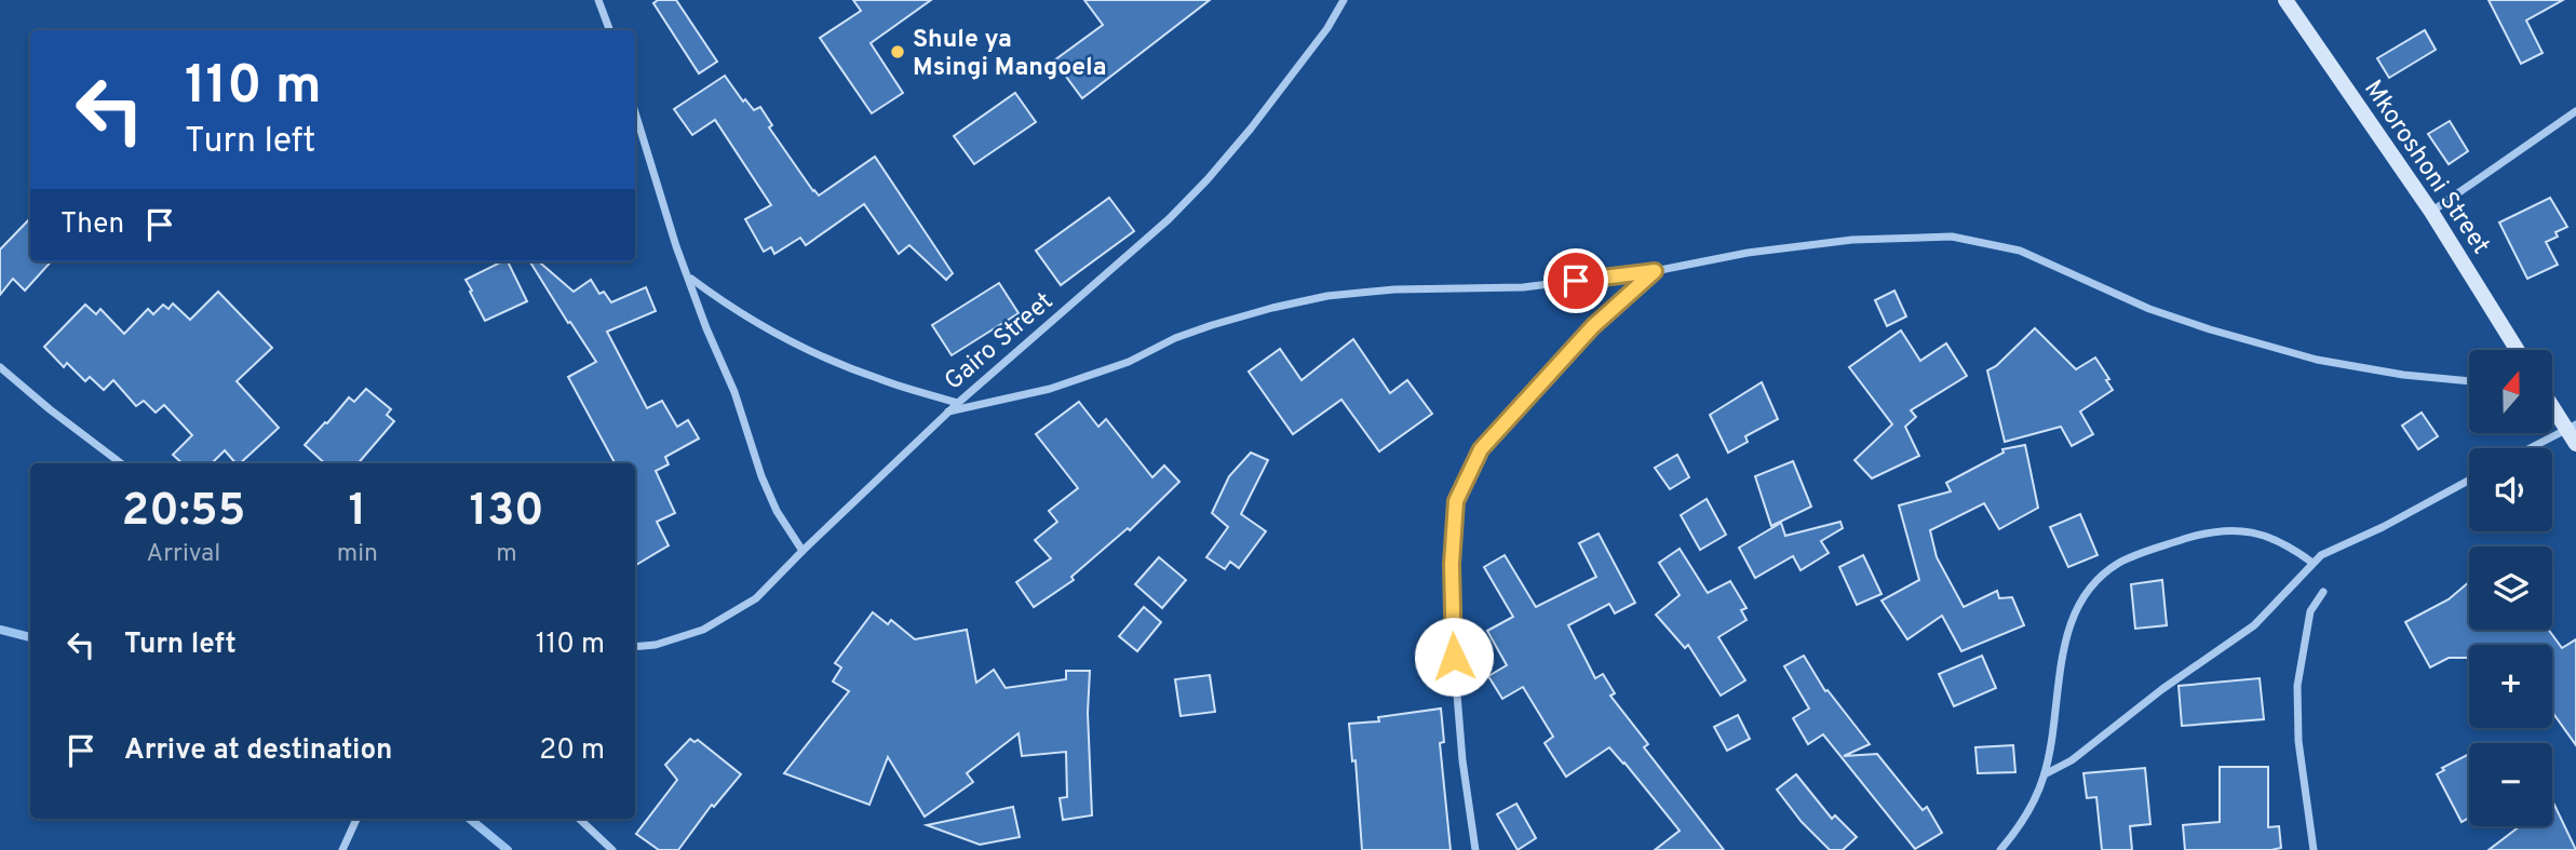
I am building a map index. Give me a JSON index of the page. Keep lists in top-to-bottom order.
{
  "streets": {
    "street": ["Mkoroshoni Street", "Gairo Street"]
  },
  "places": ["Shule ya Msingi Mangoela"],
  "north": "top",
  "page": {
    "turn": ["110 m", "Turn left"],
    "then": "Then",
    "map_buttons": ["+", "−"],
    "eta": [
      "20:55",
      "Arrival",
      "1",
      "min",
      "130",
      "m"
    ],
    "list": [
      {
        "name": "Turn left",
        "value": "110 m"
      },
      {
        "name": "Arrive at destination",
        "value": "20 m"
      }
    ]
  }
}
